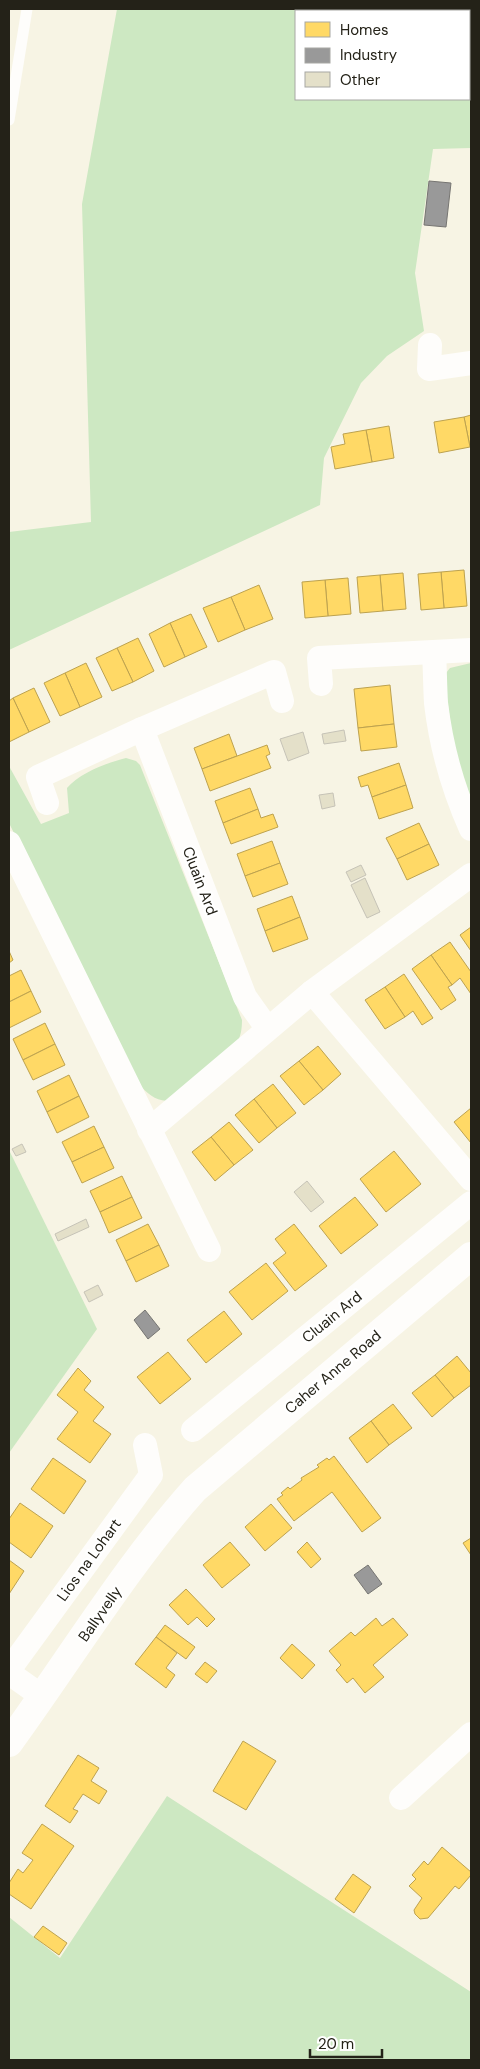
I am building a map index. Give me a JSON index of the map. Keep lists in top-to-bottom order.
{
  "streets": {
    "street": [
      "Cluain Ard",
      "Caher Anne Road",
      "Lios na Lohart",
      "Ballyvelly"
    ]
  },
  "crossings": [
    ["Caher Anne Road", "Ballyvelly"]
  ],
  "legend": ["Homes", "Industry", "Other"],
  "scale_bar": "20 m"
}
